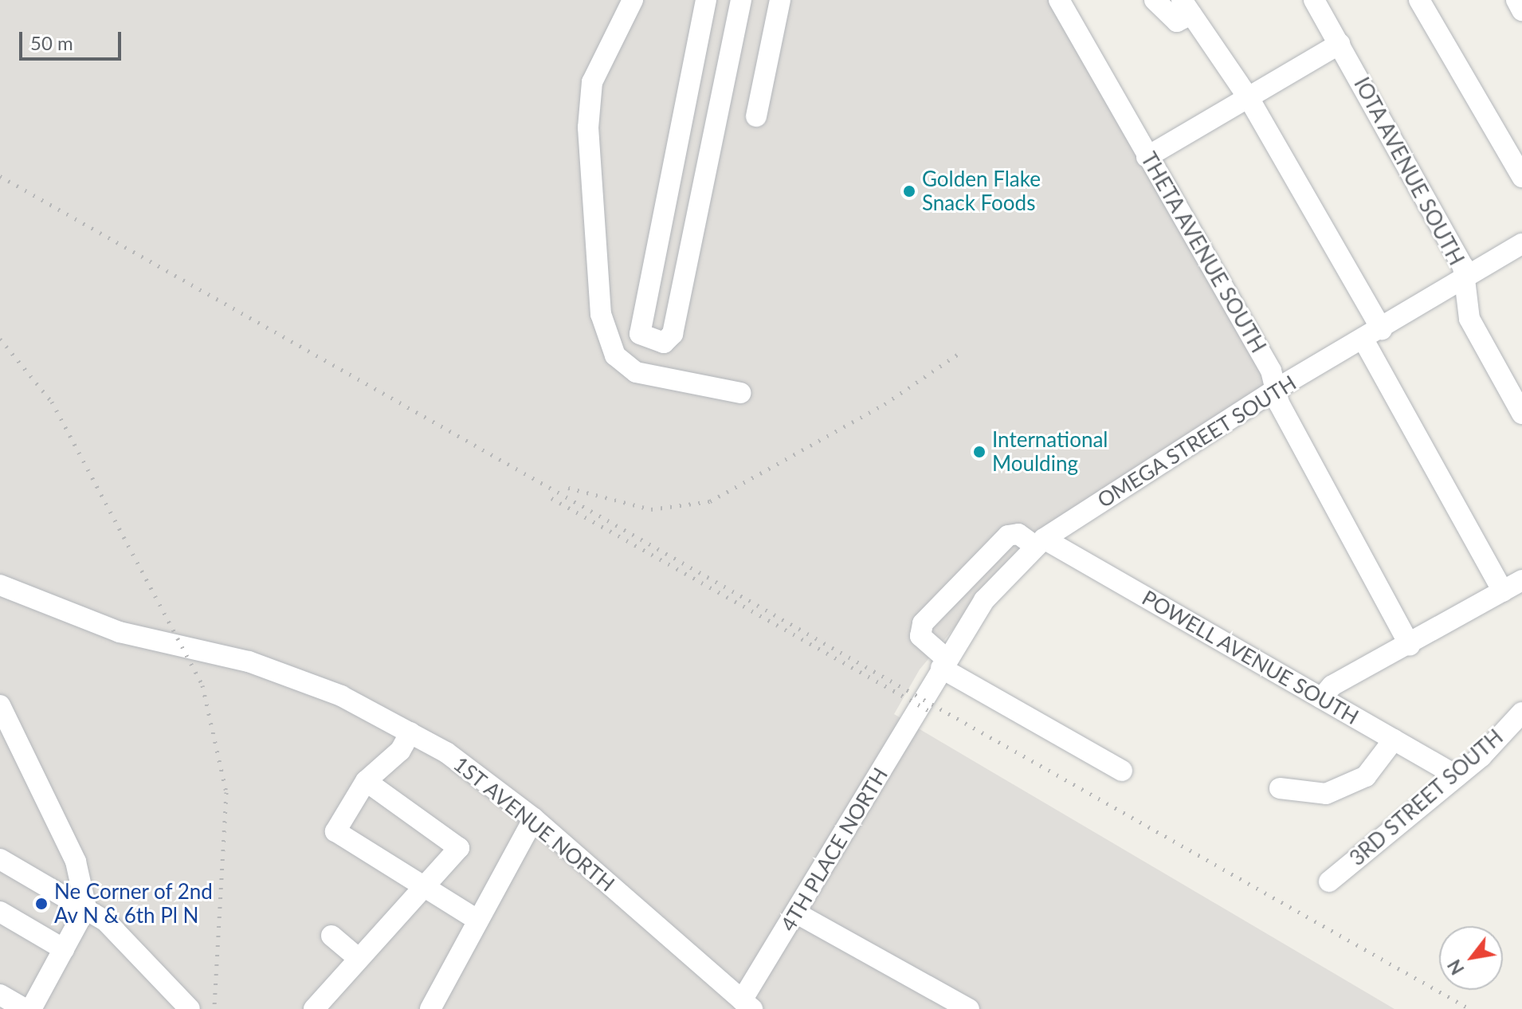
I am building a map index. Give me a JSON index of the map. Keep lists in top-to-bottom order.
{
  "streets": {
    "street": [
      "IOTA AVENUE SOUTH",
      "THETA AVENUE SOUTH",
      "OMEGA STREET SOUTH",
      "POWELL AVENUE SOUTH",
      "3RD STREET SOUTH",
      "1ST AVENUE NORTH",
      "4TH PLACE NORTH"
    ]
  },
  "crossings": [
    ["IOTA AVENUE SOUTH", "OMEGA STREET SOUTH"],
    ["THETA AVENUE SOUTH", "OMEGA STREET SOUTH"],
    ["OMEGA STREET SOUTH", "POWELL AVENUE SOUTH"],
    ["OMEGA STREET SOUTH", "4TH PLACE NORTH"],
    ["POWELL AVENUE SOUTH", "3RD STREET SOUTH"],
    ["1ST AVENUE NORTH", "4TH PLACE NORTH"]
  ],
  "places": ["Golden Flake Snack Foods", "International Moulding", "Ne Corner of 2nd Av N & 6th Pl N"],
  "scale_bar": "50 m",
  "north": "bottom left"
}
